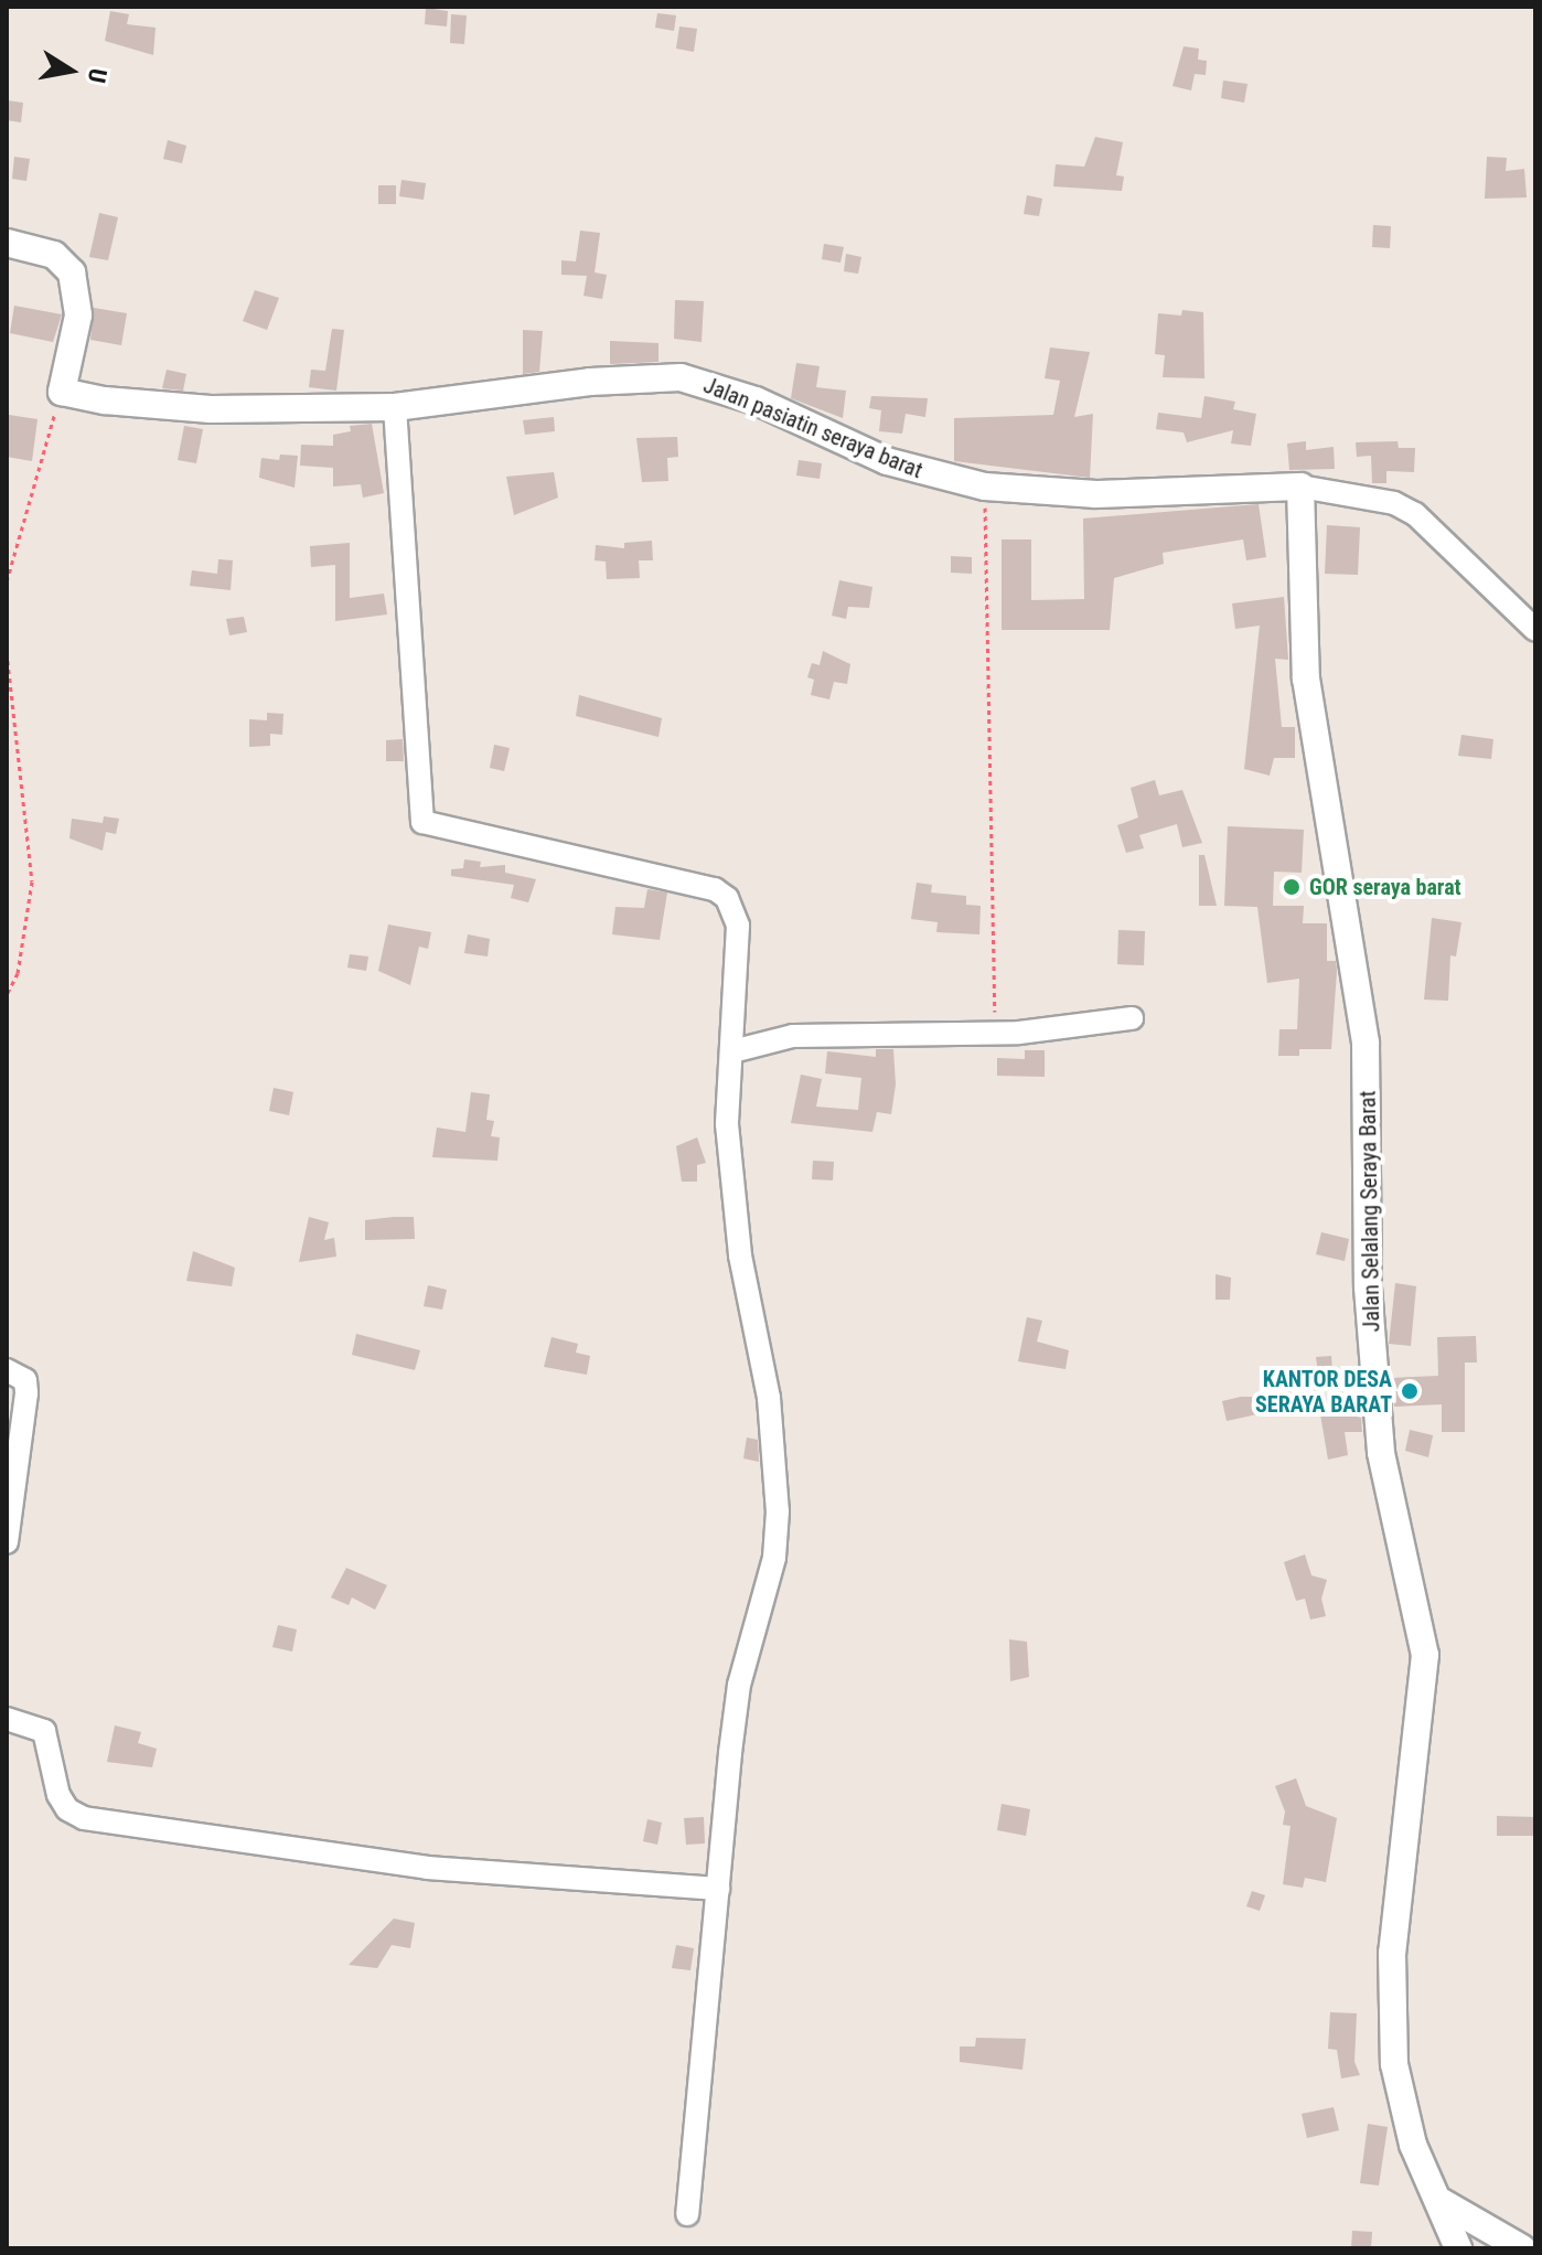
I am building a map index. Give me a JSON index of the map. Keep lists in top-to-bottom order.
{
  "streets": {
    "street": ["Jalan pasiatin seraya barat", "Jalan Selalang Seraya Barat"]
  },
  "crossings": [
    ["Jalan pasiatin seraya barat", "Jalan Selalang Seraya Barat"]
  ],
  "places": ["GOR seraya barat", "KANTOR DESA SERAYA BARAT"],
  "north": "right"
}
